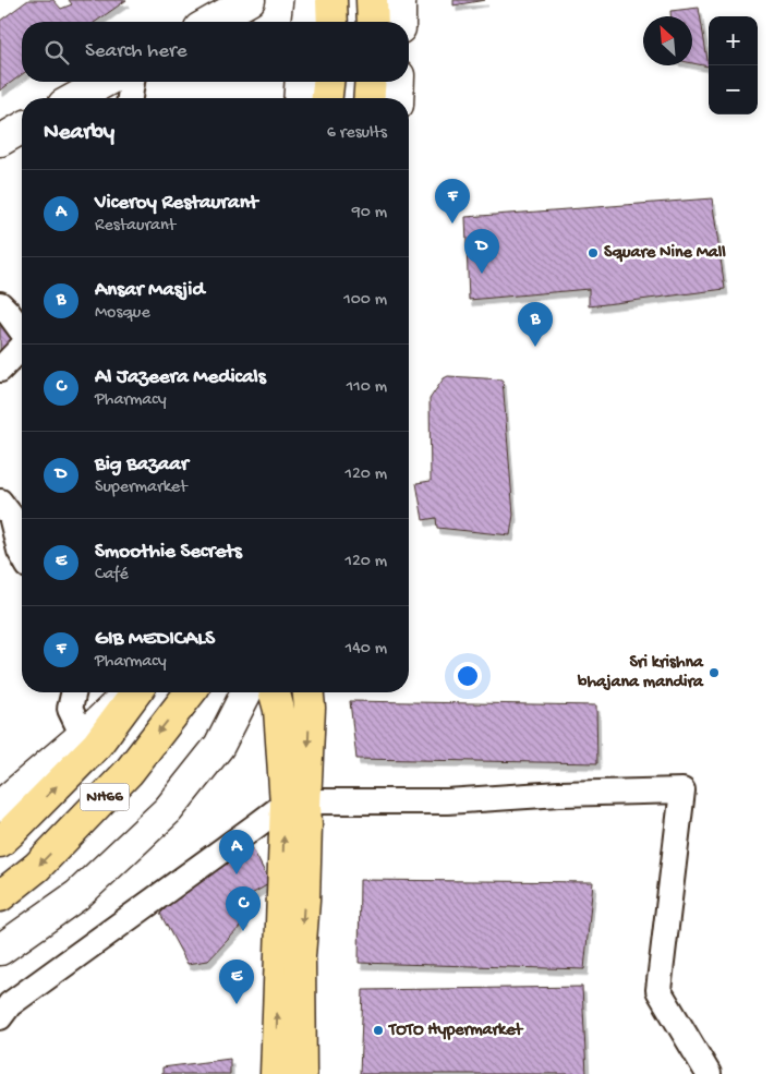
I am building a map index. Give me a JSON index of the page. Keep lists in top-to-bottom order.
{
  "streets": {
    "main road": ["NH66"]
  },
  "places": ["Square Nine Mall", "Sri krishna bhajana mandira", "TOTO Hypermarket"],
  "north": "top left",
  "page": {
    "map_buttons": ["+", "−"],
    "search": "Search here",
    "heading": ["Nearby", "6 results"],
    "list": [
      {
        "mark": "A",
        "name": "Viceroy Restaurant",
        "note": "Restaurant",
        "value": "90 m"
      },
      {
        "mark": "B",
        "name": "Ansar Masjid",
        "note": "Mosque",
        "value": "100 m"
      },
      {
        "mark": "C",
        "name": "Al Jazeera Medicals",
        "note": "Pharmacy",
        "value": "110 m"
      },
      {
        "mark": "D",
        "name": "Big Bazaar",
        "note": "Supermarket",
        "value": "120 m"
      },
      {
        "mark": "E",
        "name": "Smoothie Secrets",
        "note": "Café",
        "value": "120 m"
      },
      {
        "mark": "F",
        "name": "GIB MEDICALS",
        "note": "Pharmacy",
        "value": "140 m"
      }
    ],
    "pins": [
      "F",
      "D",
      "B",
      "A",
      "C",
      "E"
    ]
  }
}
